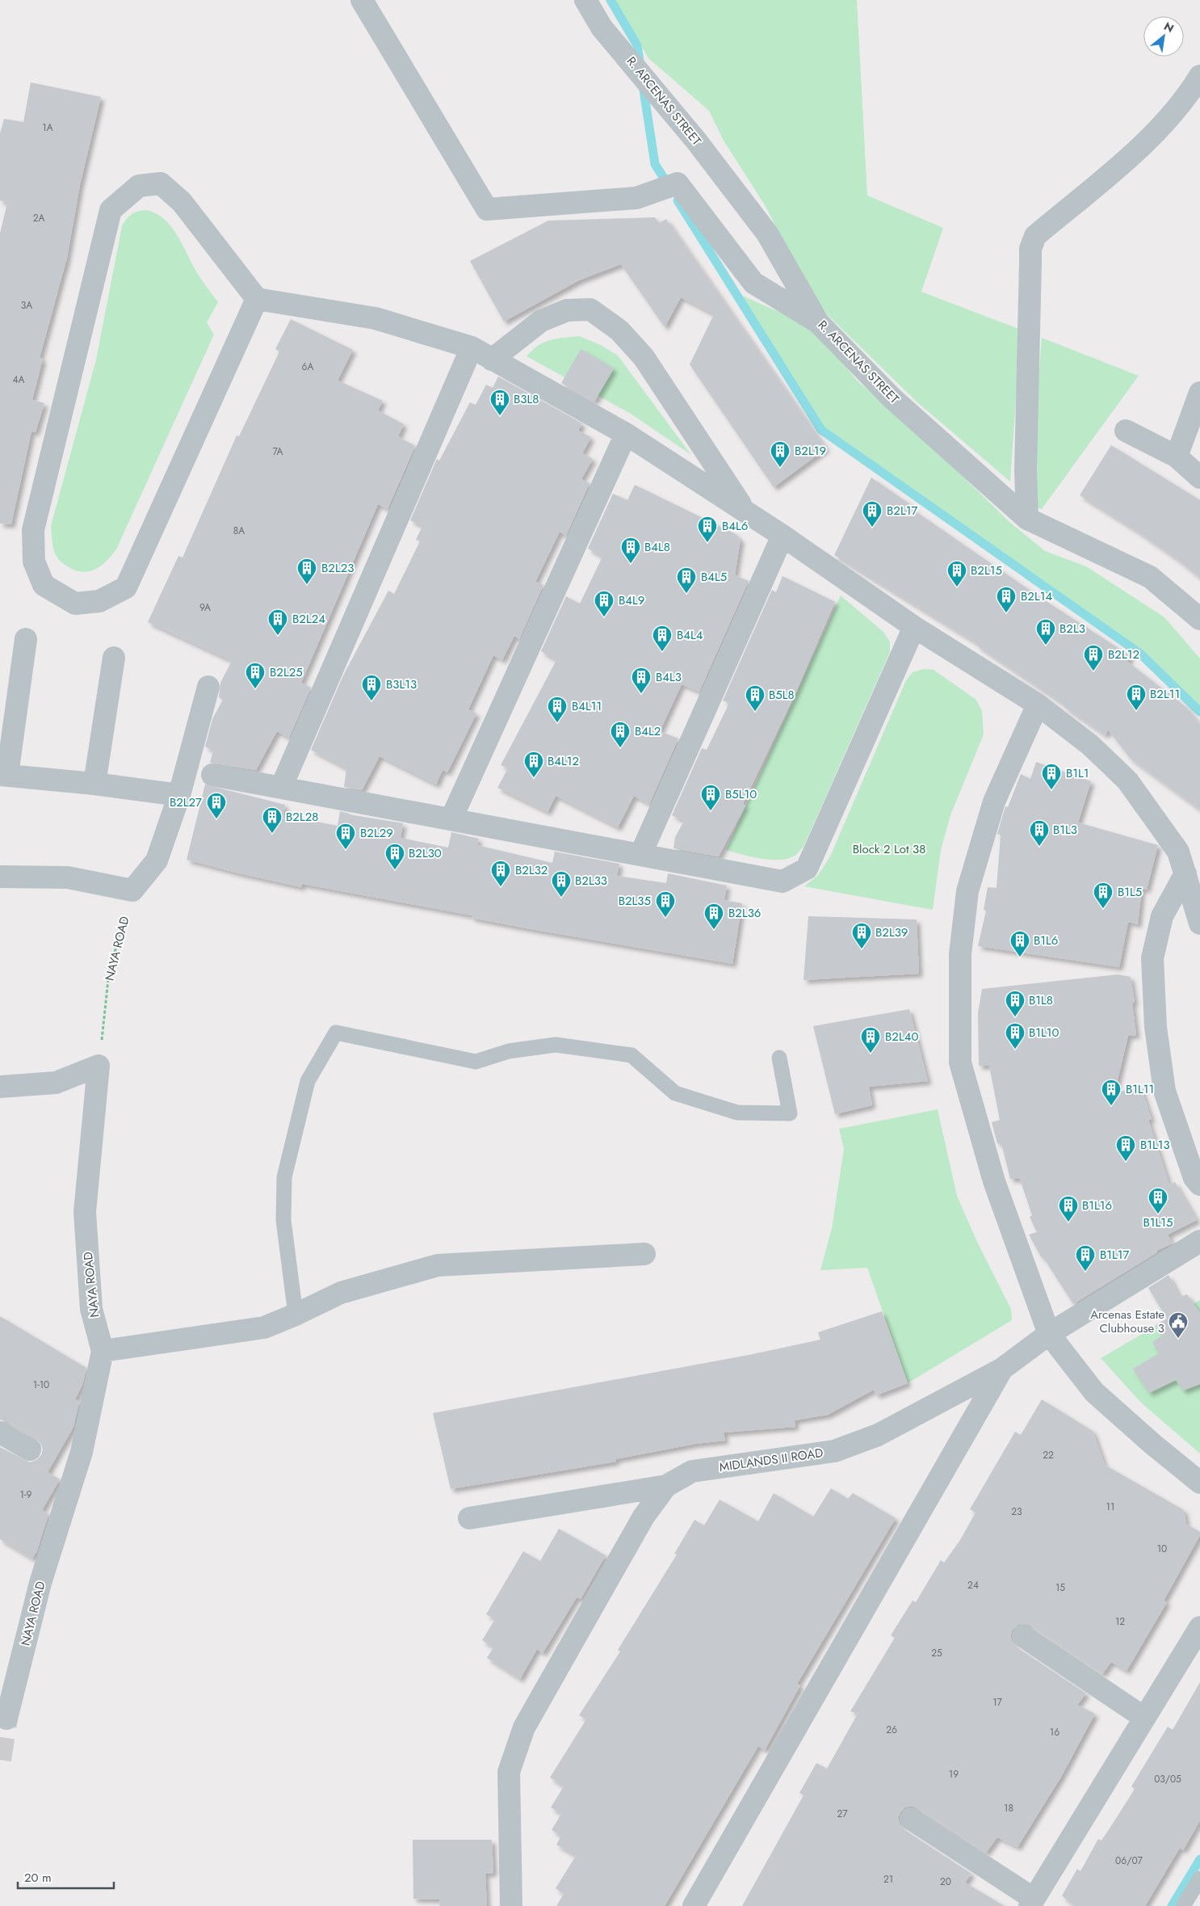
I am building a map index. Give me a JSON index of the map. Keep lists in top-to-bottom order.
{
  "streets": {
    "street": ["R. ARCENAS STREET", "NAYA ROAD", "MIDLANDS II ROAD"]
  },
  "parks": ["Block 2 Lot 38"],
  "places": {
    "building": [
      "B3L8",
      "B2L19",
      "B2L17",
      "B4L6",
      "B4L8",
      "B2L23",
      "B2L15",
      "B4L5",
      "B2L14",
      "B4L9",
      "B2L24",
      "B2L3",
      "B4L4",
      "B2L12",
      "B2L25",
      "B4L3",
      "B3L13",
      "B2L11",
      "B5L8",
      "B4L11",
      "B4L2",
      "B4L12",
      "B1L1",
      "B5L10",
      "B2L27",
      "B2L28",
      "B1L3",
      "B2L29",
      "B2L30",
      "B2L32",
      "B2L33",
      "B1L5",
      "B2L35",
      "B2L36",
      "B2L39",
      "B1L6",
      "B1L8",
      "B1L10",
      "B2L40",
      "B1L11",
      "B1L13",
      "B1L15",
      "B1L16",
      "B1L17"
    ],
    "public building": ["Arcenas Estate Clubhouse 3"]
  },
  "house_numbers": [
    "1A",
    "2A",
    "3A",
    "6A",
    "4A",
    "7A",
    "8A",
    "9A",
    "1-10",
    "22",
    "1-9",
    "11",
    "23",
    "10",
    "24",
    "15",
    "12",
    "25",
    "17",
    "26",
    "16",
    "19",
    "03/05",
    "18",
    "27",
    "06/07",
    "21",
    "20"
  ],
  "scale_bar": "20 m",
  "north": "top right"
}
